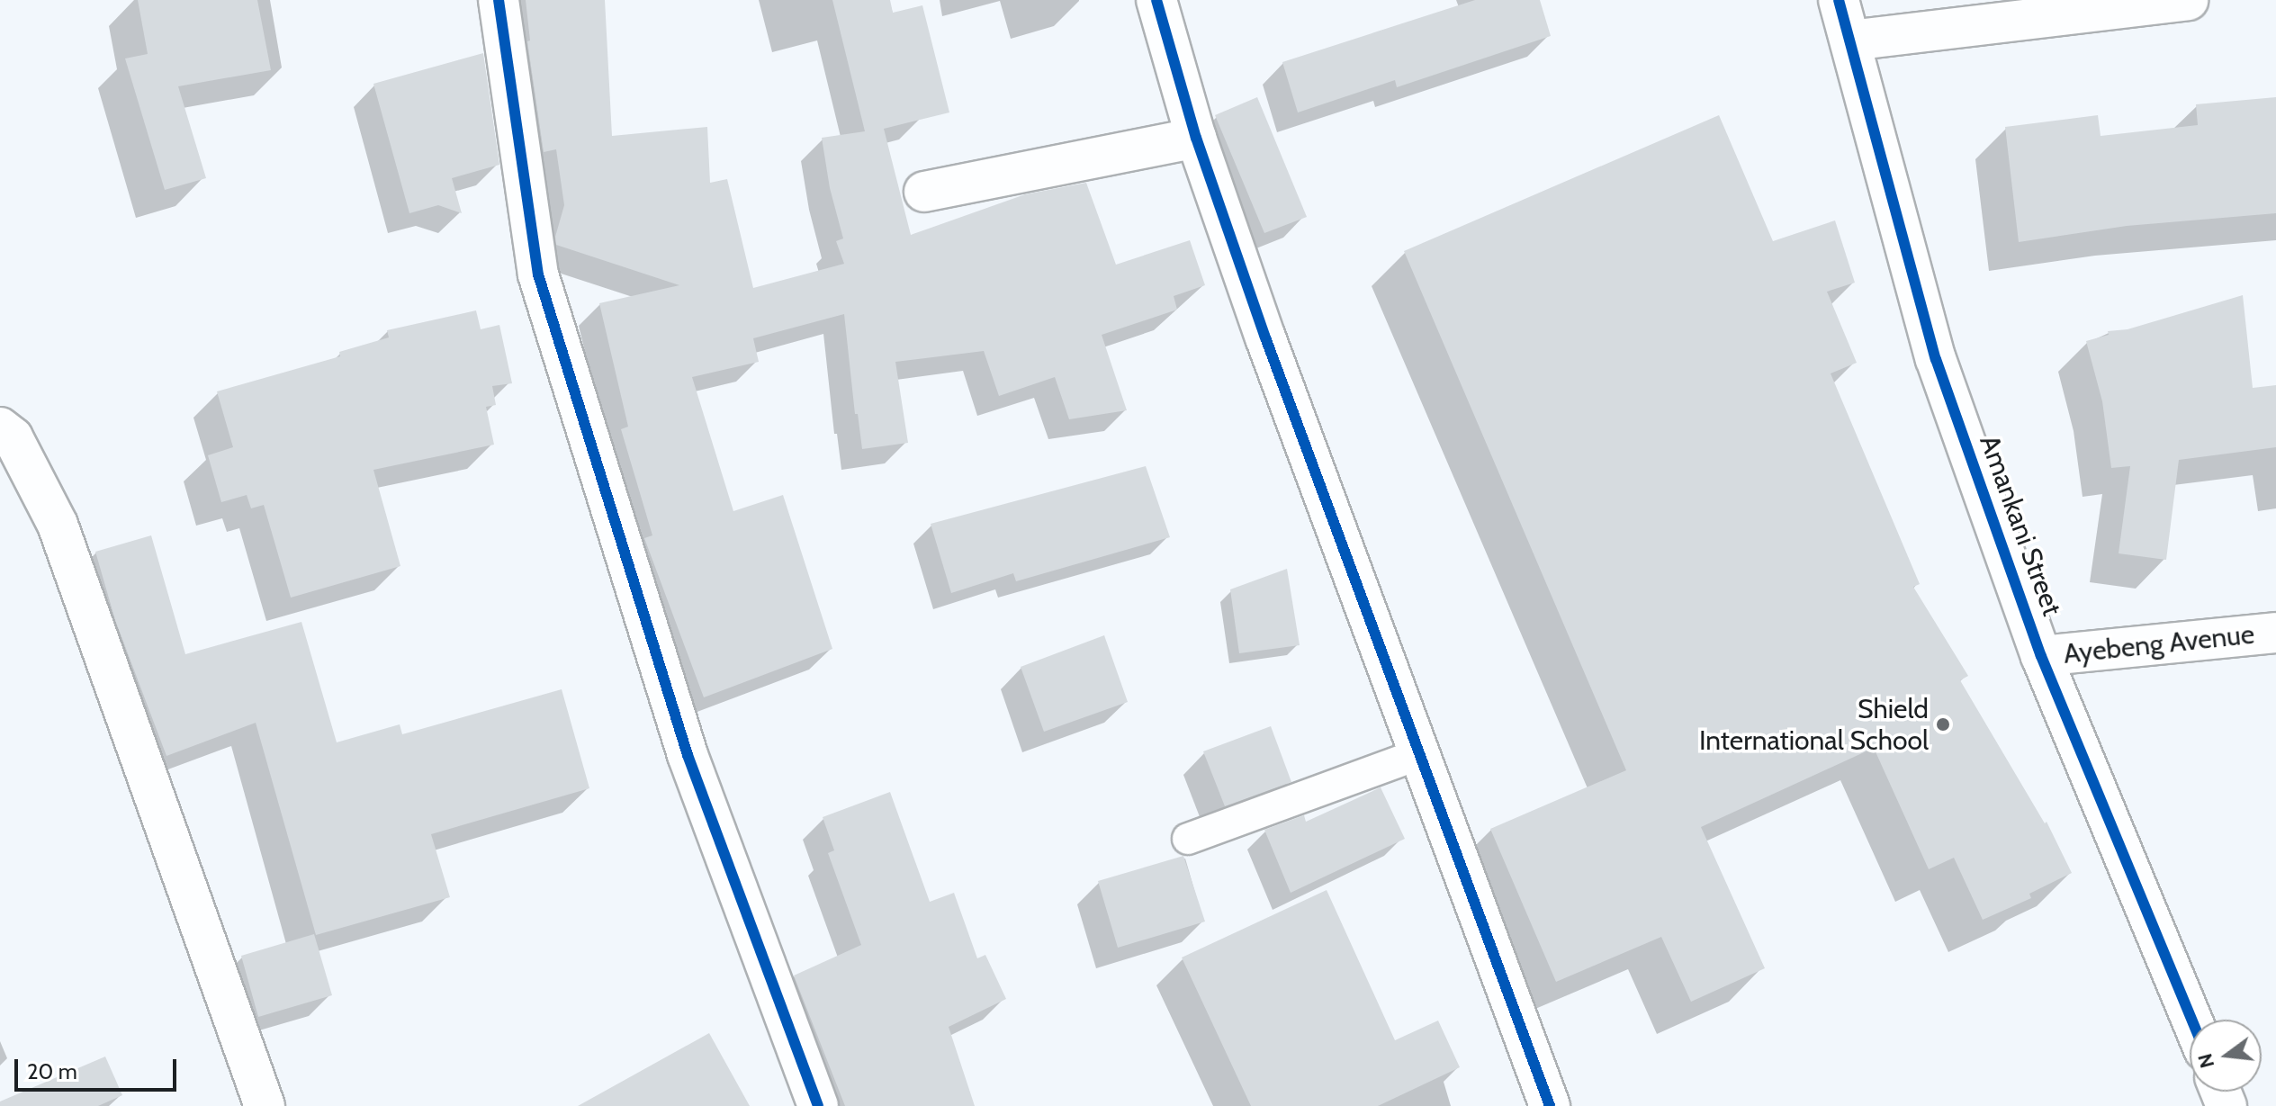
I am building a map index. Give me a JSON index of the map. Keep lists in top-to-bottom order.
{
  "streets": {
    "street": ["Amankani Street", "Ayebeng Avenue"]
  },
  "crossings": [
    ["Amankani Street", "Ayebeng Avenue"]
  ],
  "places": ["Shield International School"],
  "scale_bar": "20 m",
  "north": "left"
}
